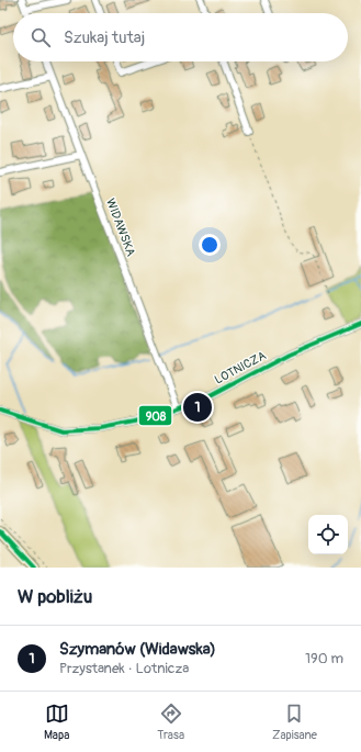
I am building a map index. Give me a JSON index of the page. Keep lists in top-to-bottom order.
{
  "streets": {
    "street": ["WIDAWSKA", "LOTNICZA"]
  },
  "crossings": [
    ["WIDAWSKA", "LOTNICZA"]
  ],
  "lines": ["transit line 908"],
  "page": {
    "search": "Szukaj tutaj",
    "pins": "1",
    "heading": "W pobliżu",
    "list": [
      {
        "mark": "1",
        "name": "Szymanów (Widawska)",
        "note": "Przystanek · Lotnicza",
        "value": "190 m"
      }
    ],
    "nav": ["Mapa", "Trasa", "Zapisane"]
  }
}
